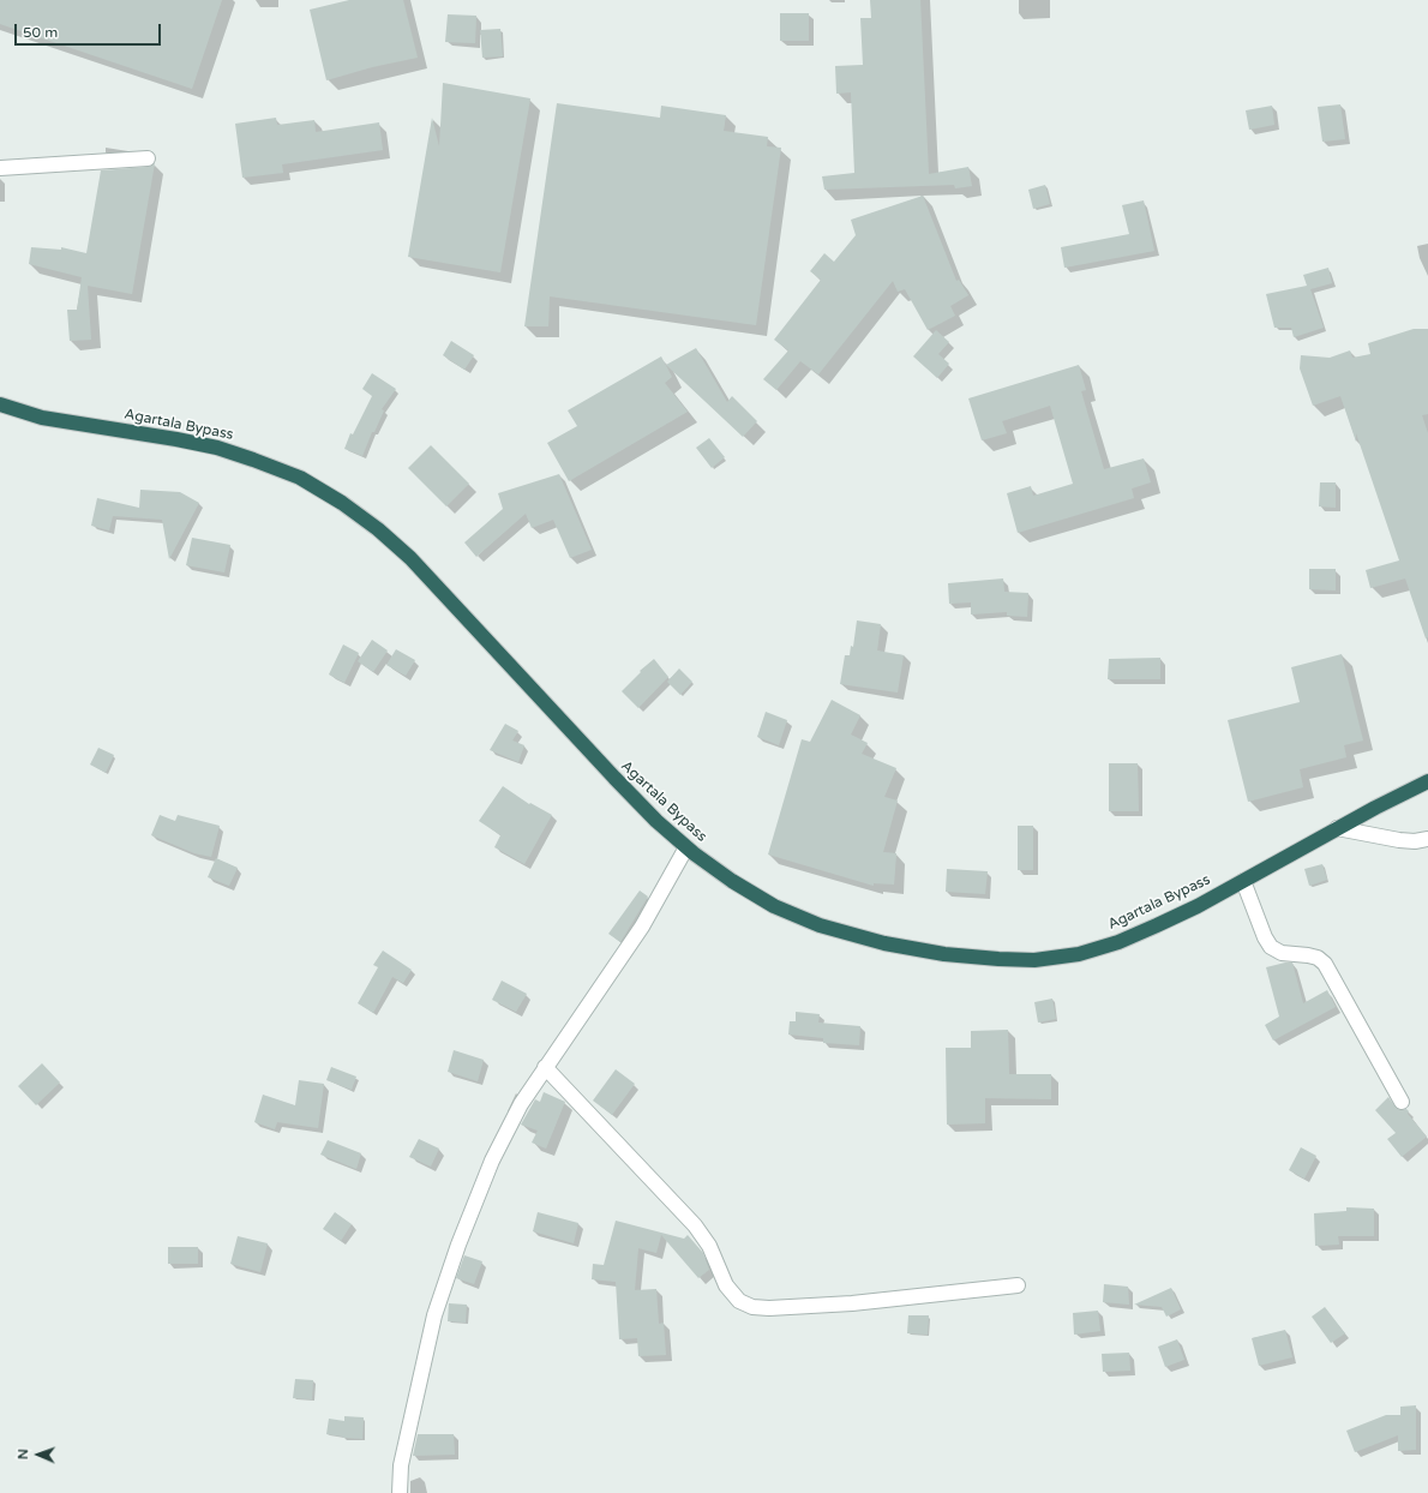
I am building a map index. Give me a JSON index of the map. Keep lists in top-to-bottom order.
{
  "streets": {
    "highway": ["Agartala Bypass"]
  },
  "scale_bar": "50 m",
  "north": "left"
}
